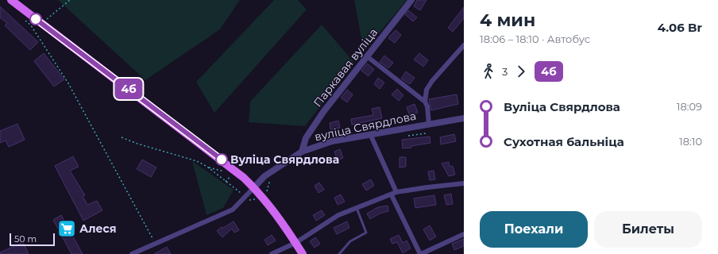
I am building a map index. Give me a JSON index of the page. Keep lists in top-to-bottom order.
{
  "streets": {
    "street": ["Паркавая вуліца", "вуліца Свярдлова"]
  },
  "crossings": [
    ["Паркавая вуліца", "вуліца Свярдлова"]
  ],
  "places": {
    "other": ["Вуліца Свярдлова"],
    "supermarket": ["Алеся"]
  },
  "lines": ["bus line 4б"],
  "scale_bar": "50 m",
  "page": {
    "on_map": "4б",
    "heading": ["4 мин", "18:06 – 18:10 · Автобус", "4.06 Br"],
    "legs": ["3", "4б"],
    "list": [
      {
        "name": "Вуліца Свярдлова",
        "value": "18:09"
      },
      {
        "name": "Сухотная бальніца",
        "value": "18:10"
      }
    ],
    "buttons": ["Поехали", "Билеты"],
    "scale": "50 m"
  }
}
